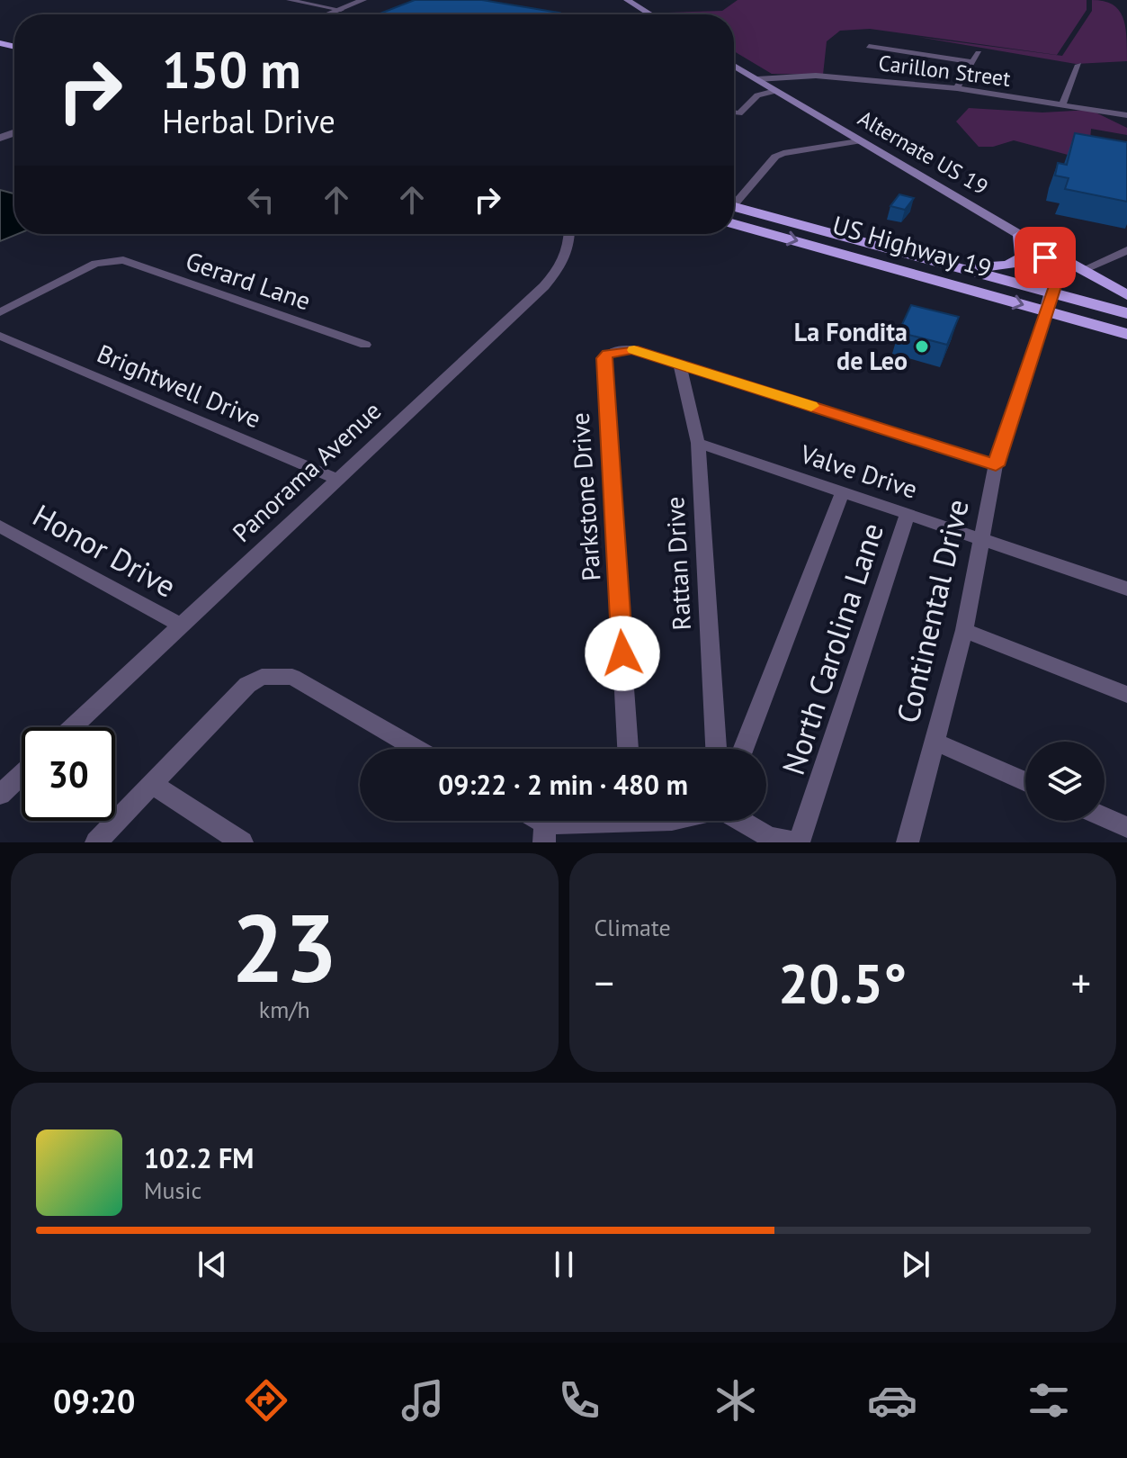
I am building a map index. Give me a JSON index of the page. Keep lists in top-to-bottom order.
{
  "streets": {
    "highway": ["US Highway 19"],
    "main road": ["Alternate US 19"],
    "street": [
      "Carillon Street",
      "Gerard Lane",
      "Brightwell Drive",
      "Panorama Avenue",
      "Valve Drive",
      "Parkstone Drive",
      "Honor Drive",
      "Rattan Drive",
      "Continental Drive",
      "North Carolina Lane"
    ]
  },
  "crossings": [
    ["Carillon Street", "Alternate US 19"],
    ["Alternate US 19", "US Highway 19"],
    ["Alternate US 19", "Continental Drive"],
    ["US Highway 19", "Continental Drive"],
    ["Brightwell Drive", "Panorama Avenue"],
    ["Panorama Avenue", "Honor Drive"],
    ["Valve Drive", "Rattan Drive"],
    ["Valve Drive", "Continental Drive"],
    ["Valve Drive", "North Carolina Lane"],
    ["Parkstone Drive", "Rattan Drive"]
  ],
  "places": ["La Fondita de Leo"],
  "page": {
    "turn": ["150 m", "Herbal Drive"],
    "limit": "30",
    "trip": "09:22 · 2 min · 480 m",
    "tile": [
      ["23", "km/h"],
      "Climate"
    ],
    "heat": ["−", "20.5°", "+"],
    "song": ["102.2 FM", "Music"],
    "tabs": "09:20"
  }
}
